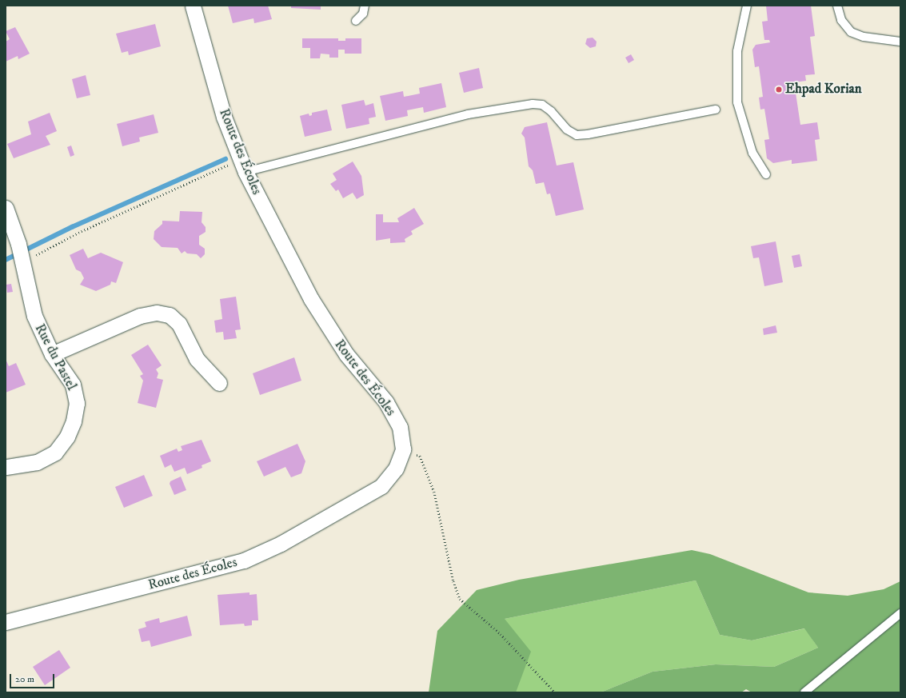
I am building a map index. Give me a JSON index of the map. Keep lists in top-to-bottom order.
{
  "streets": {
    "street": ["Route des Écoles", "Rue du Pastel"]
  },
  "places": ["Ehpad Korian"],
  "scale_bar": "20 m"
}
